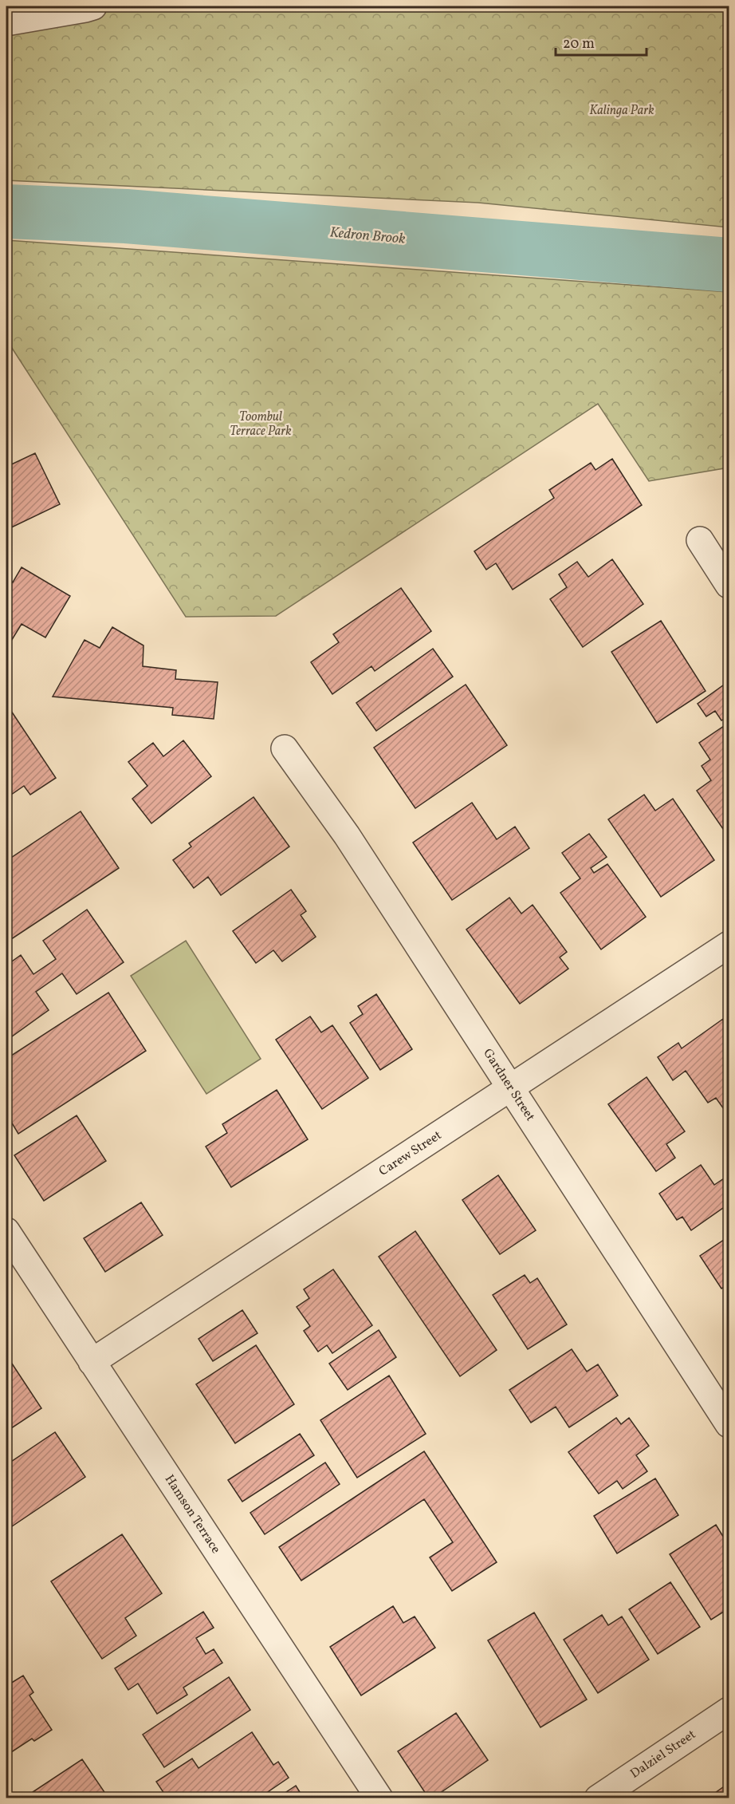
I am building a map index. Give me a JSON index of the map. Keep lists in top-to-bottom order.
{
  "streets": {
    "street": [
      "Gardner Street",
      "Carew Street",
      "Hamson Terrace",
      "Dalziel Street"
    ]
  },
  "crossings": [
    ["Gardner Street", "Carew Street"],
    ["Carew Street", "Hamson Terrace"]
  ],
  "water": ["Kedron Brook"],
  "parks": ["Kalinga Park", "Toombul Terrace Park"],
  "scale_bar": "20 m"
}
